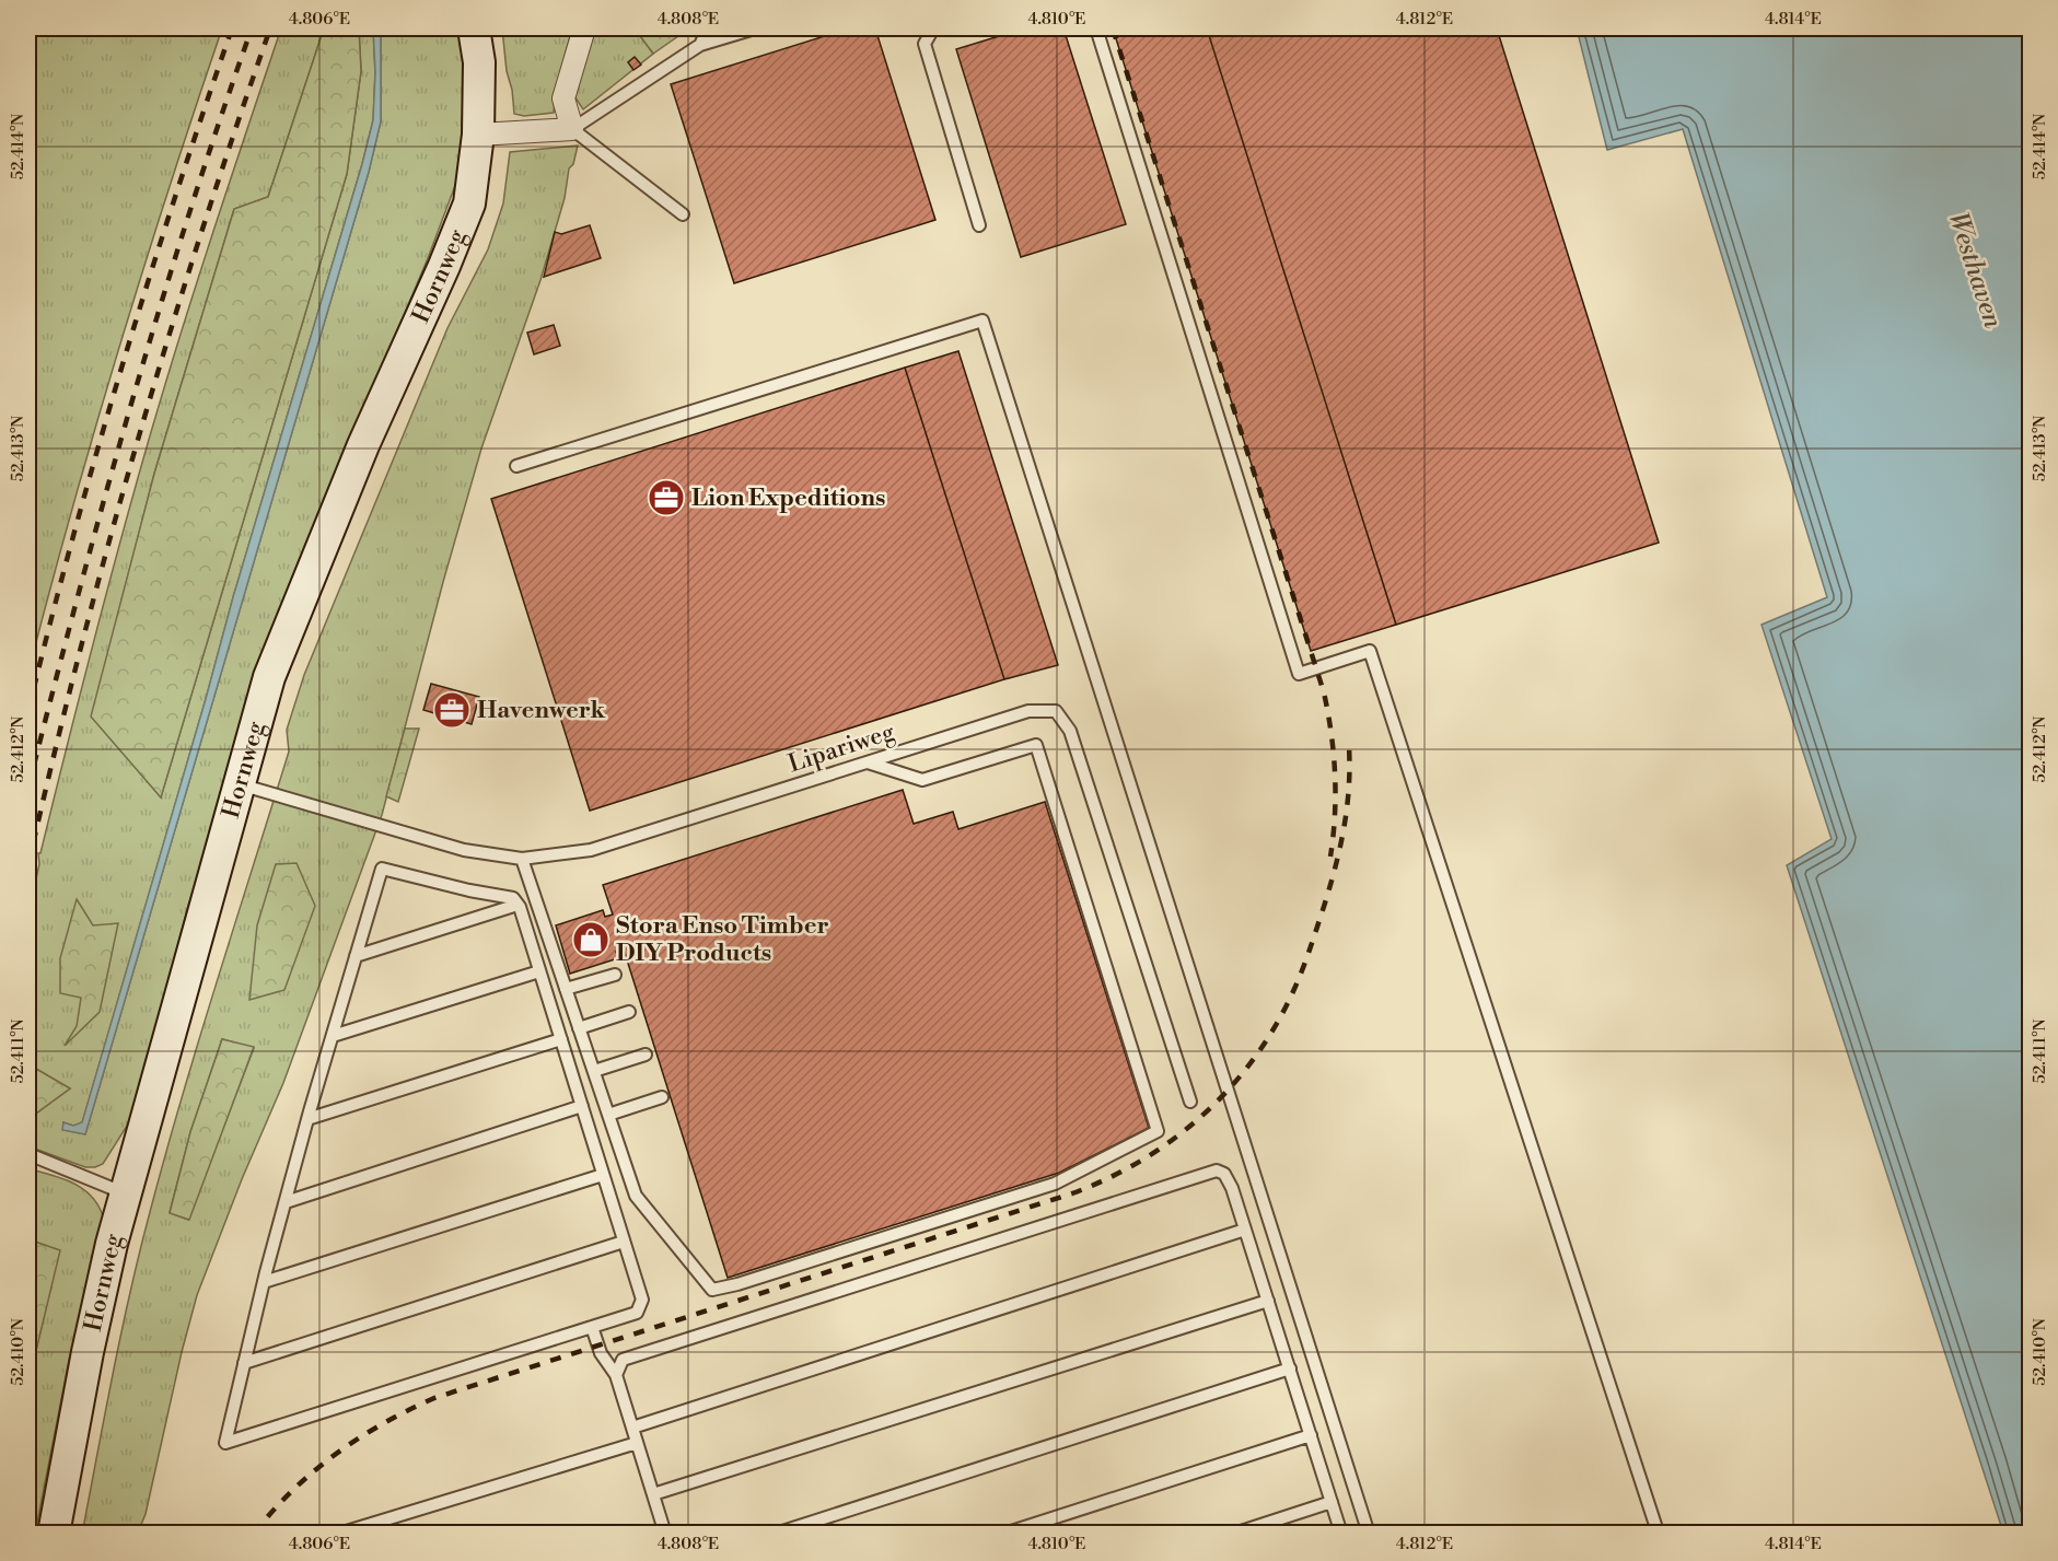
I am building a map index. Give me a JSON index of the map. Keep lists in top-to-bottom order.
{
  "streets": {
    "street": ["Hornweg"],
    "lane": ["Lipariweg"]
  },
  "crossings": [
    ["Hornweg", "Lipariweg"]
  ],
  "water": ["Westhaven"],
  "places": {
    "office": ["Lion Expeditions", "Havenwerk"],
    "shop": ["Stora Enso Timber DIY Products"]
  },
  "coordinates": [
    "4.806°E",
    "4.808°E",
    "4.810°E",
    "4.812°E",
    "4.814°E",
    "52.414°N",
    "52.413°N",
    "52.412°N",
    "52.411°N",
    "52.410°N"
  ]
}
